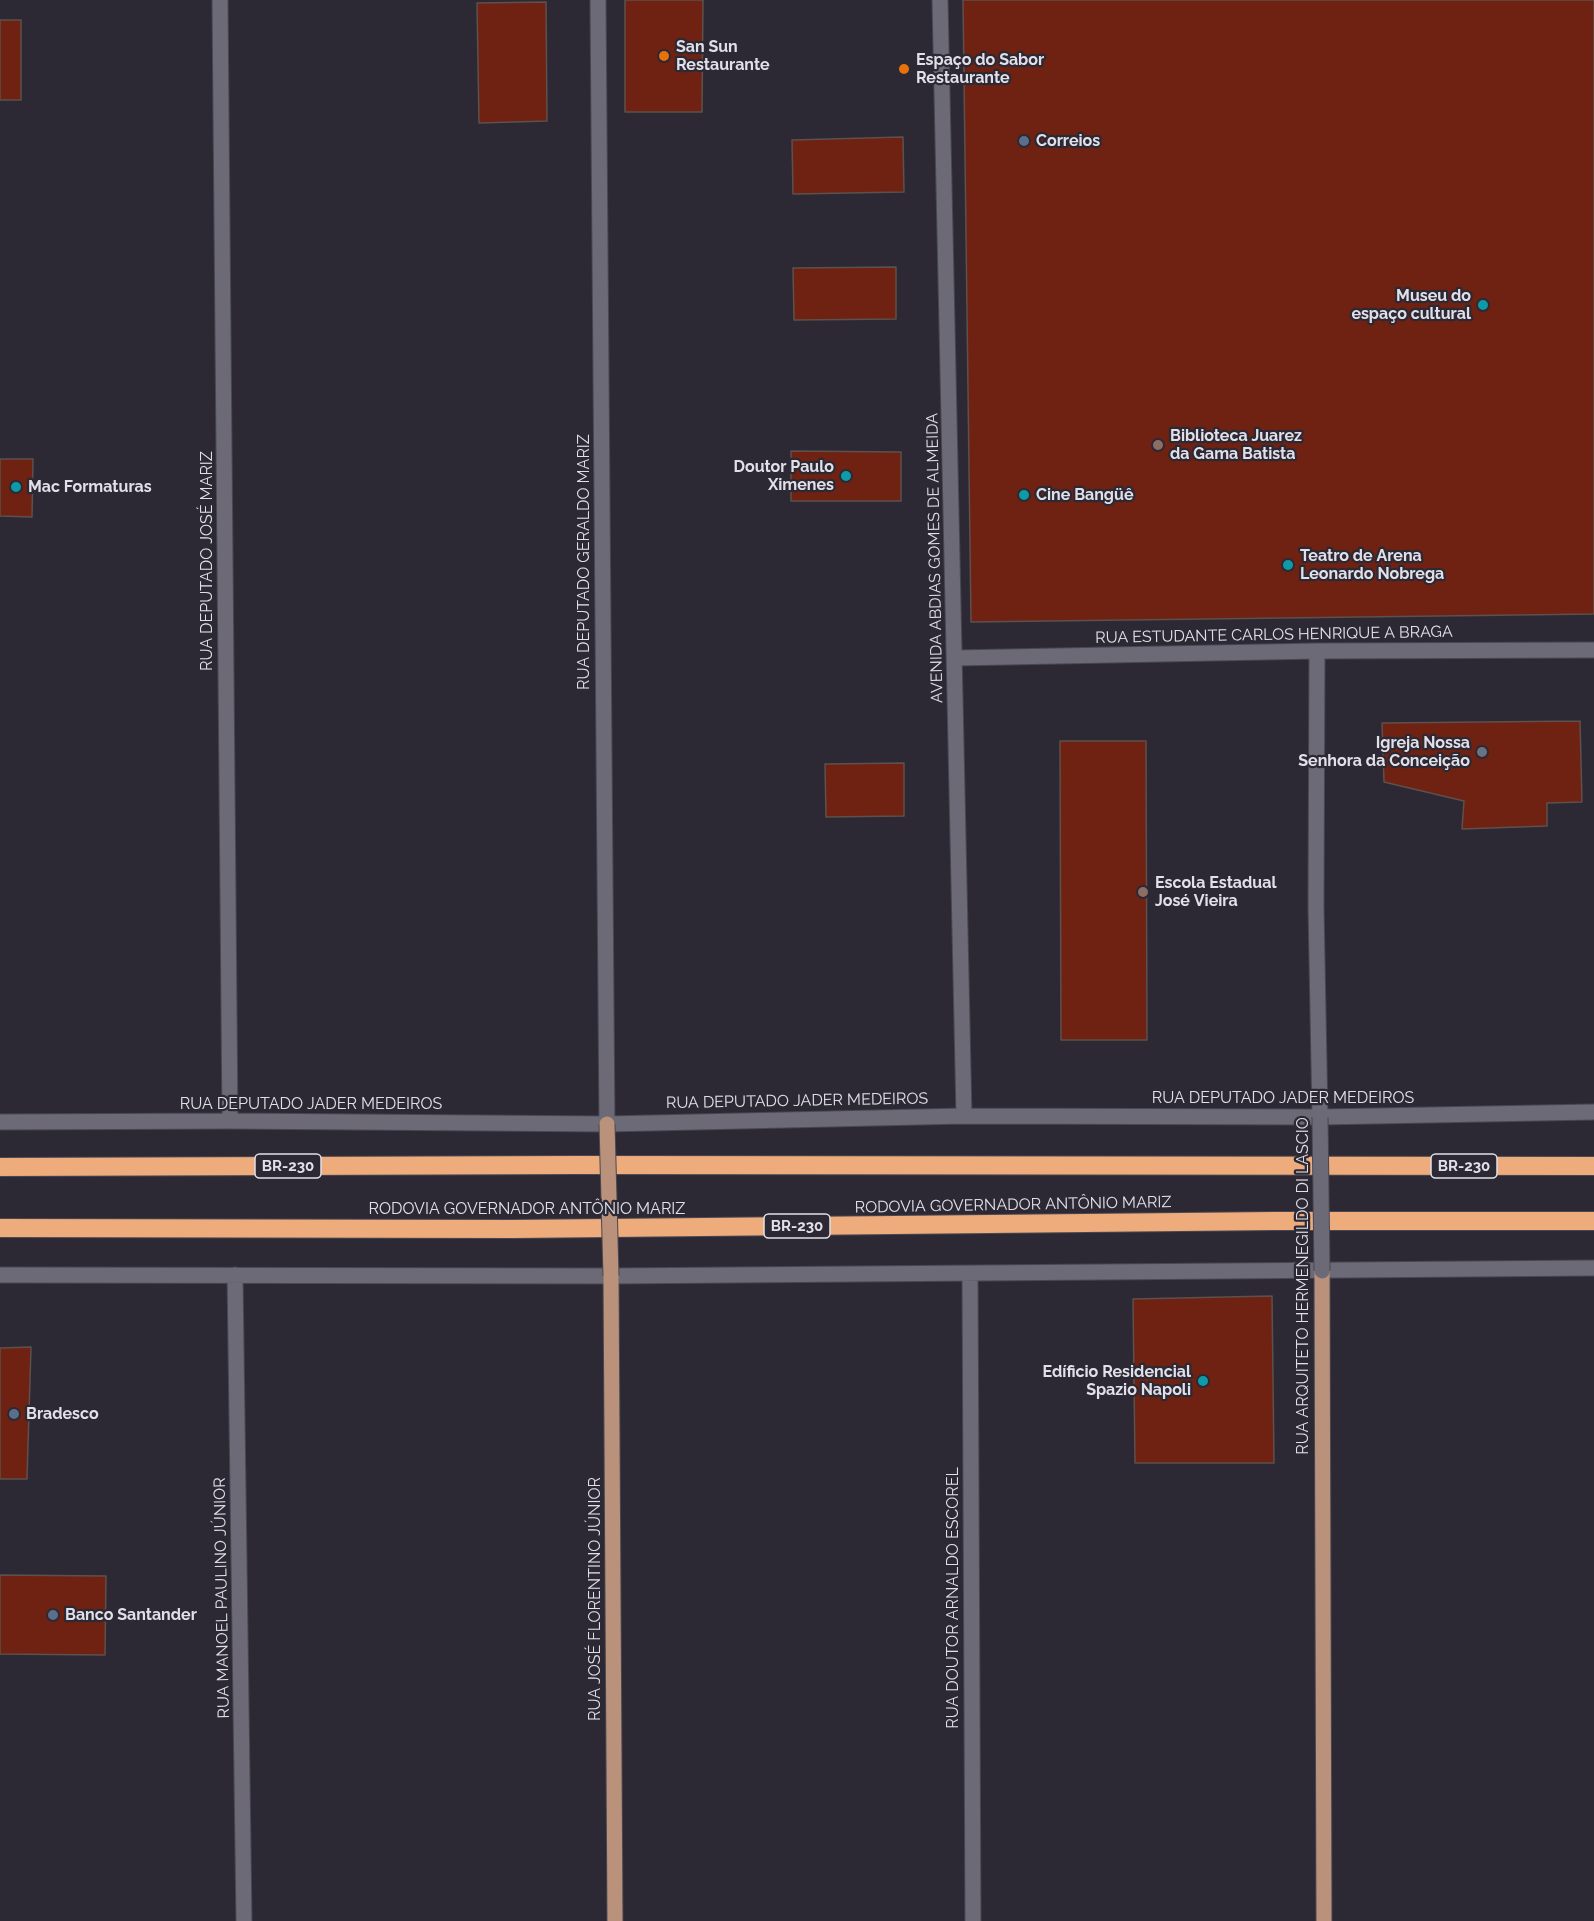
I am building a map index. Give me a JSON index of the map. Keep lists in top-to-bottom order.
{
  "streets": {
    "highway": ["BR-230", "RODOVIA GOVERNADOR ANTÔNIO MARIZ"],
    "main road": ["RUA ARQUITETO HERMENEGILDO DI LASCIO", "RUA JOSÉ FLORENTINO JÚNIOR"],
    "street": [
      "AVENIDA ABDIAS GOMES DE ALMEIDA",
      "RUA DEPUTADO JOSÉ MARIZ",
      "RUA DEPUTADO GERALDO MARIZ",
      "RUA ESTUDANTE CARLOS HENRIQUE A BRAGA",
      "RUA DEPUTADO JADER MEDEIROS",
      "RUA MANOEL PAULINO JÚNIOR",
      "RUA DOUTOR ARNALDO ESCOREL"
    ]
  },
  "crossings": [
    ["AVENIDA ABDIAS GOMES DE ALMEIDA", "RUA ESTUDANTE CARLOS HENRIQUE A BRAGA"],
    ["AVENIDA ABDIAS GOMES DE ALMEIDA", "RUA DEPUTADO JADER MEDEIROS"],
    ["RUA DEPUTADO JOSÉ MARIZ", "RUA DEPUTADO JADER MEDEIROS"],
    ["RUA DEPUTADO GERALDO MARIZ", "RUA DEPUTADO JADER MEDEIROS"],
    ["RUA DEPUTADO GERALDO MARIZ", "RUA JOSÉ FLORENTINO JÚNIOR"],
    ["RUA ESTUDANTE CARLOS HENRIQUE A BRAGA", "RUA ARQUITETO HERMENEGILDO DI LASCIO"],
    ["RUA DEPUTADO JADER MEDEIROS", "RUA ARQUITETO HERMENEGILDO DI LASCIO"],
    ["RUA DEPUTADO JADER MEDEIROS", "RUA JOSÉ FLORENTINO JÚNIOR"]
  ],
  "places": [
    "San Sun Restaurante",
    "Espaço do Sabor Restaurante",
    "Correios",
    "Museu do espaço cultural",
    "Biblioteca Juarez da Gama Batista",
    "Doutor Paulo Ximenes",
    "Mac Formaturas",
    "Cine Bangüê",
    "Teatro de Arena Leonardo Nobrega",
    "Igreja Nossa Senhora da Conceição",
    "Escola Estadual José Vieira",
    "Edíficio Residencial Spazio Napoli",
    "Bradesco",
    "Banco Santander"
  ]
}
